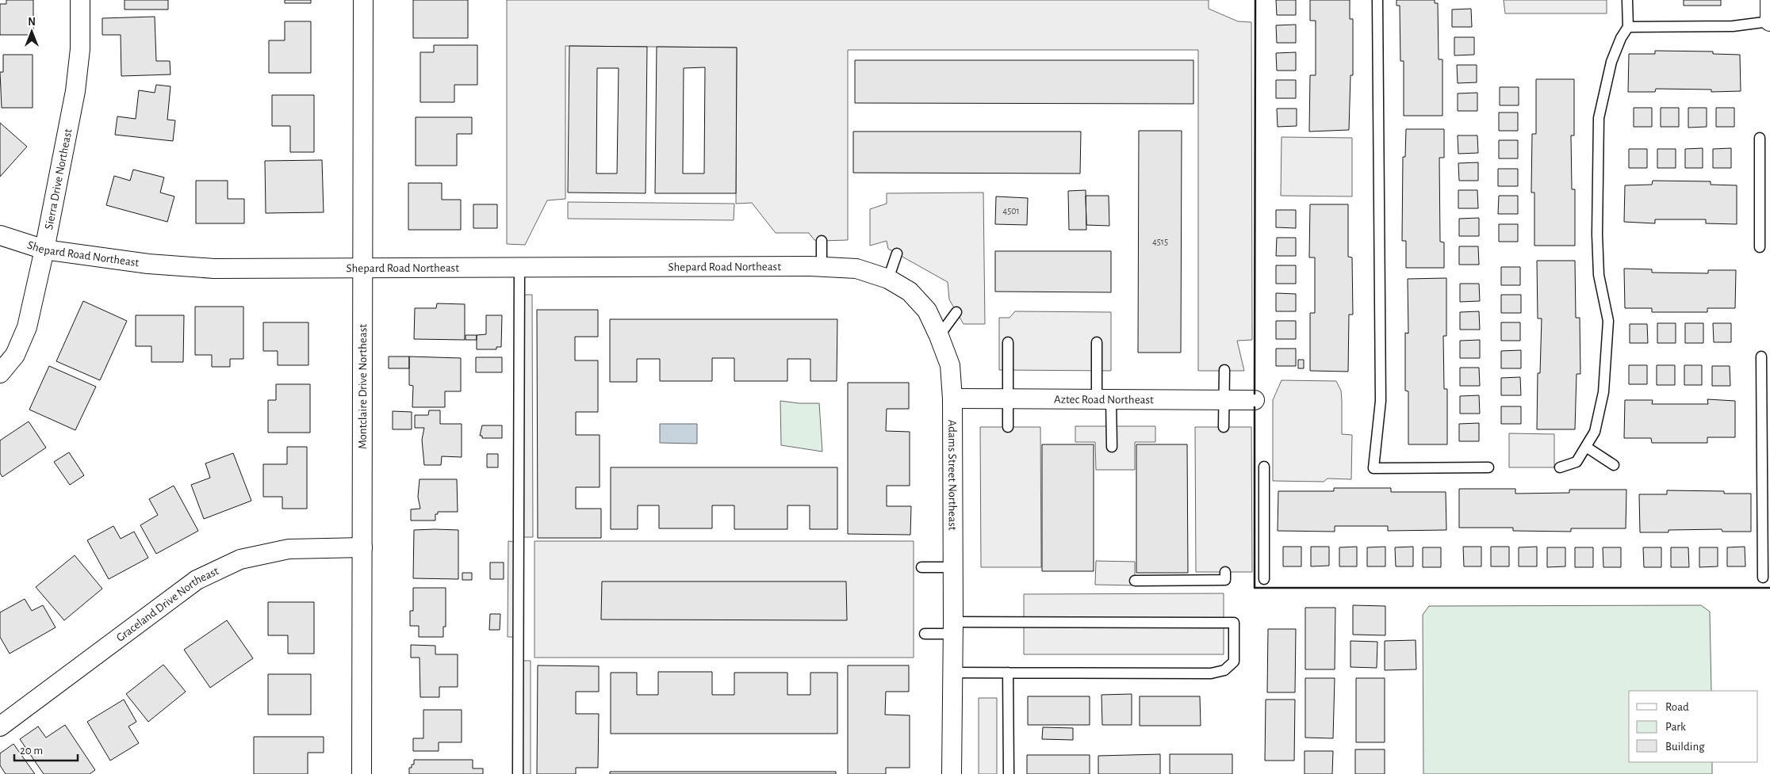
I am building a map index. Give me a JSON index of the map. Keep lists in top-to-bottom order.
{
  "streets": {
    "street": [
      "Sierra Drive Northeast",
      "Shepard Road Northeast",
      "Montclaire Drive Northeast",
      "Aztec Road Northeast",
      "Adams Street Northeast",
      "Graceland Drive Northeast"
    ]
  },
  "crossings": [
    ["Sierra Drive Northeast", "Shepard Road Northeast"],
    ["Shepard Road Northeast", "Montclaire Drive Northeast"],
    ["Shepard Road Northeast", "Adams Street Northeast"],
    ["Montclaire Drive Northeast", "Graceland Drive Northeast"],
    ["Aztec Road Northeast", "Adams Street Northeast"]
  ],
  "house_numbers": ["4501", "4515"],
  "legend": ["Road", "Park", "Building"],
  "scale_bar": "20 m",
  "north": "top"
}
